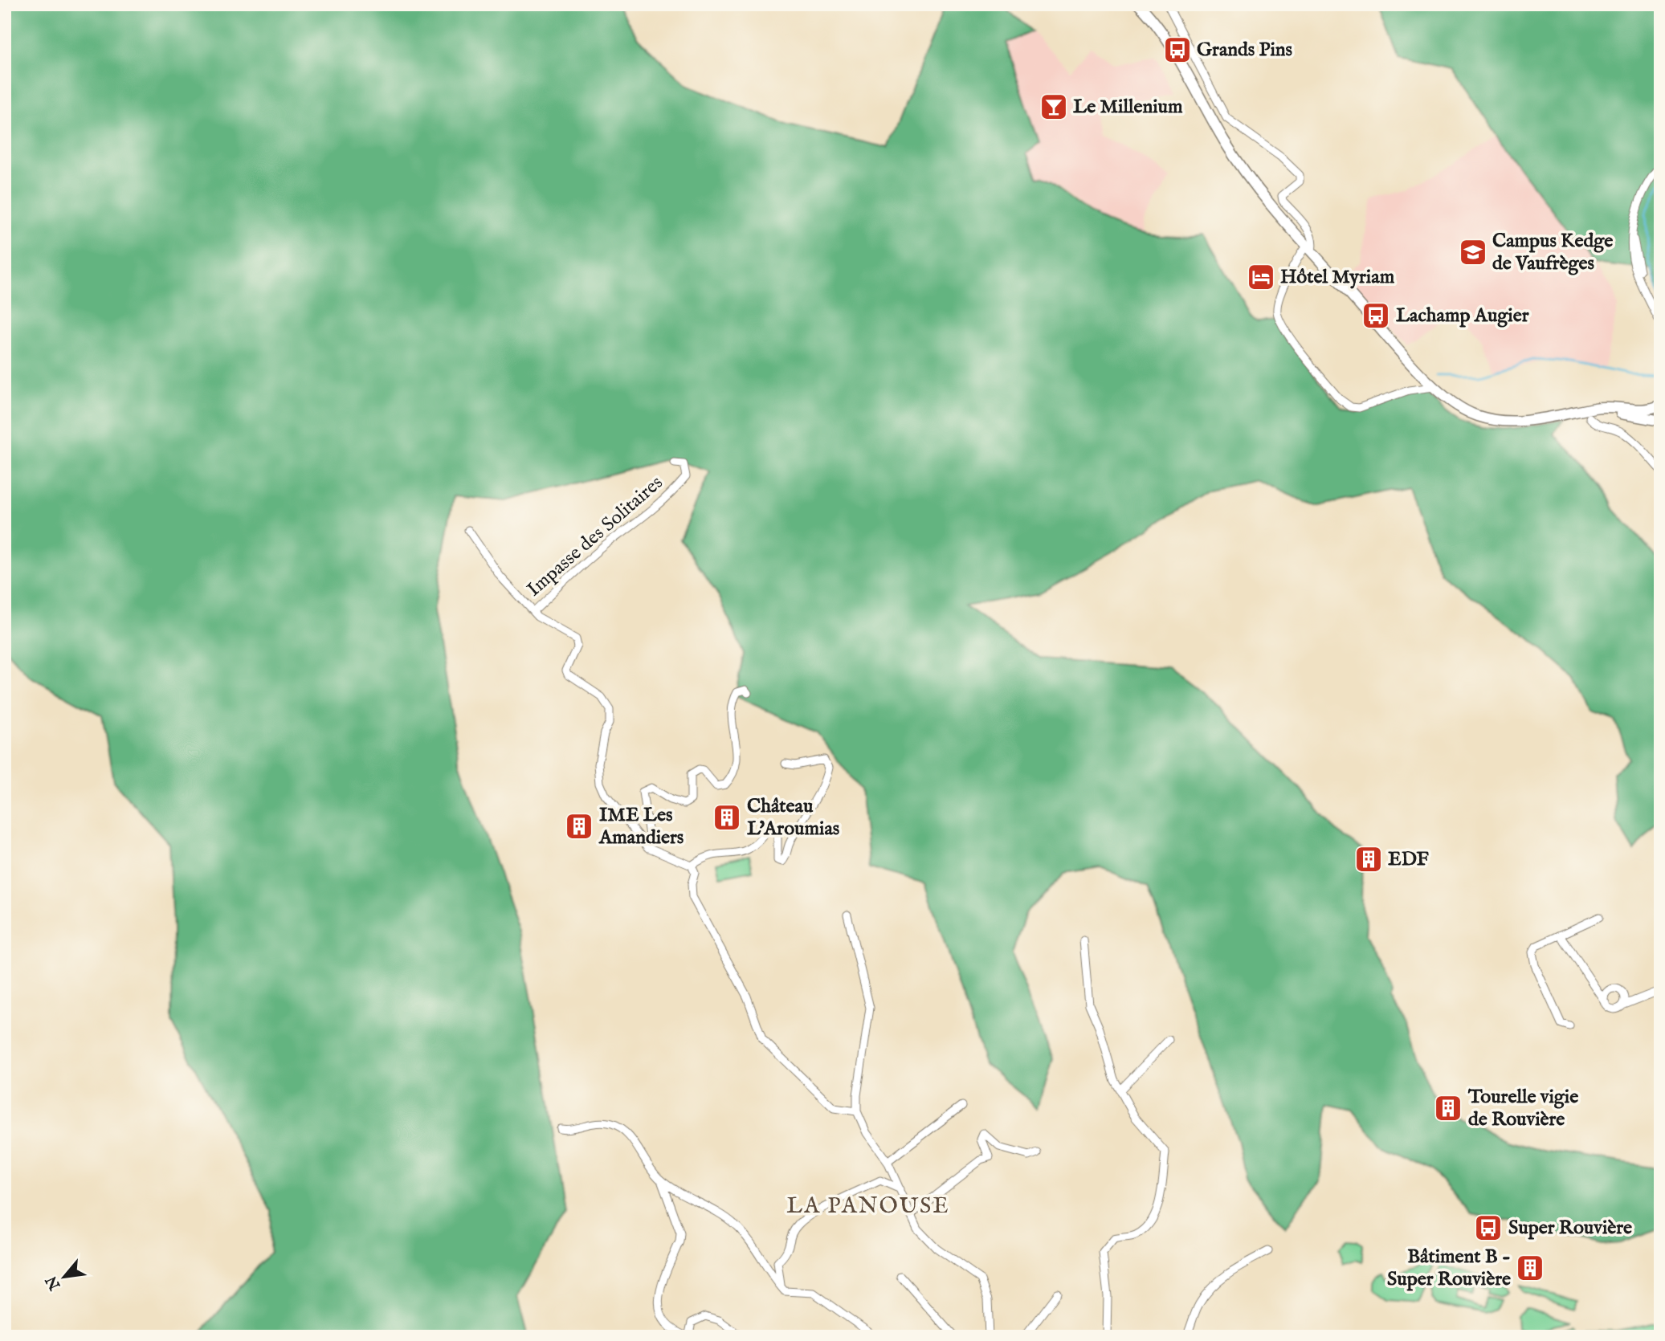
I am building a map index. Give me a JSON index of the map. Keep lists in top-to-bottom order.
{
  "streets": {
    "street": ["Impasse des Solitaires"]
  },
  "districts": ["LA PANOUSE"],
  "places": {
    "bus stop": ["Grands Pins", "Lachamp Augier", "Super Rouvière"],
    "bar": ["Le Millenium"],
    "school or university": ["Campus Kedge de Vaufrèges"],
    "hotel": ["Hôtel Myriam"],
    "building": [
      "Château L'Aroumias",
      "IME Les Amandiers",
      "EDF",
      "Tourelle vigie de Rouvière",
      "Bâtiment B - Super Rouvière"
    ]
  },
  "north": "bottom left"
}
